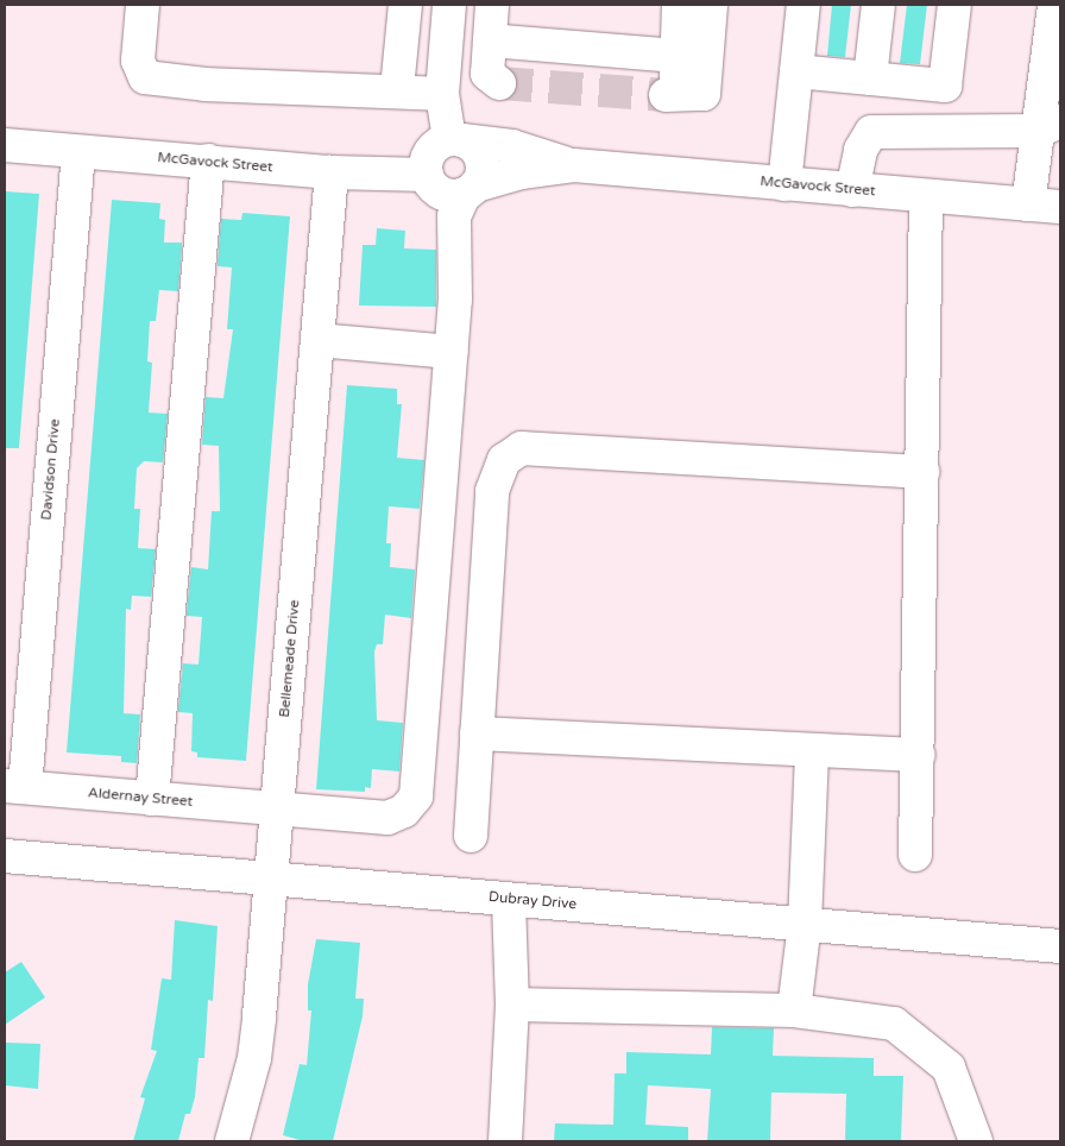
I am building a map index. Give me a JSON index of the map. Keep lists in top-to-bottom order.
{
  "streets": {
    "street": [
      "McGavock Street",
      "Davidson Drive",
      "Bellemeade Drive",
      "Aldernay Street",
      "Dubray Drive"
    ]
  },
  "crossings": [
    ["McGavock Street", "Davidson Drive"],
    ["McGavock Street", "Bellemeade Drive"],
    ["McGavock Street", "Aldernay Street"],
    ["Davidson Drive", "Aldernay Street"],
    ["Bellemeade Drive", "Aldernay Street"],
    ["Bellemeade Drive", "Dubray Drive"]
  ]
}
